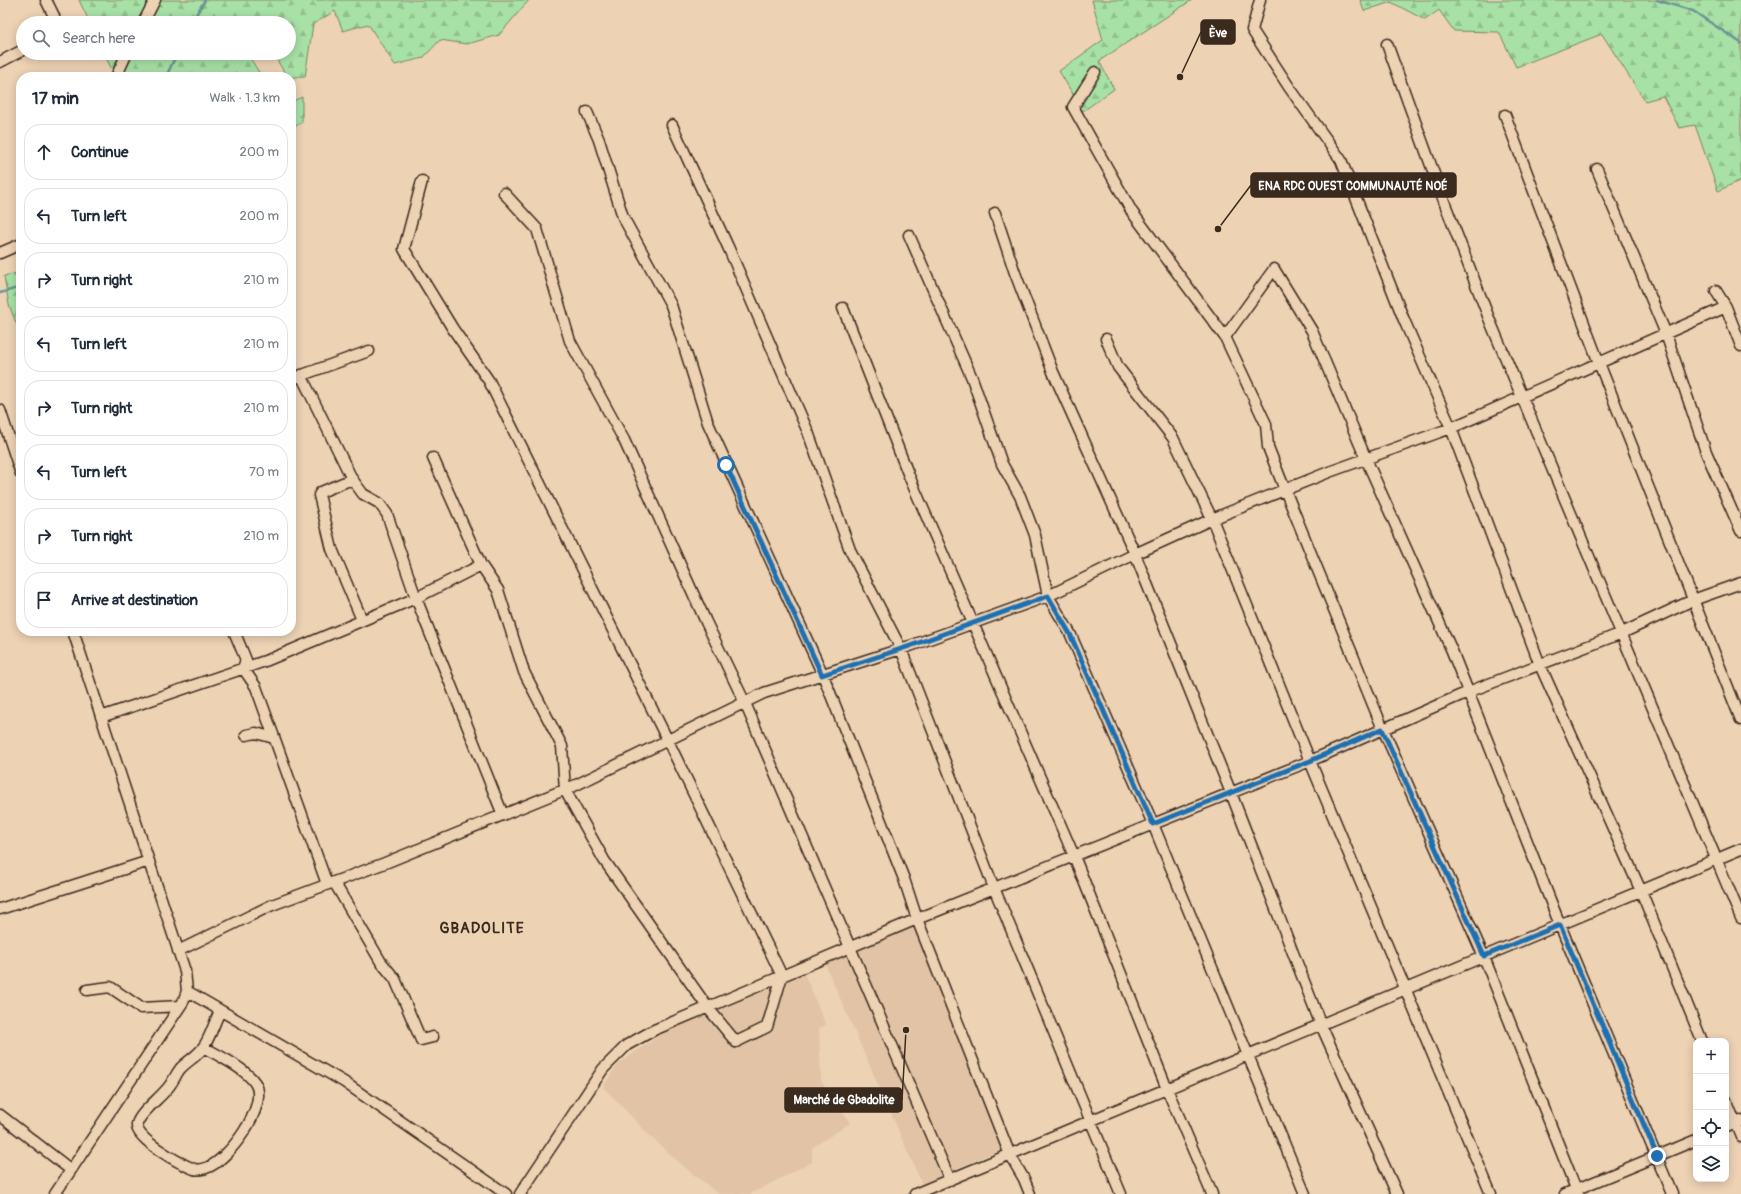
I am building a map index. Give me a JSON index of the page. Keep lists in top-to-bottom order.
{
  "districts": ["GBADOLITE"],
  "places": ["Ève", "ENA RDC OUEST COMMUNAUTÉ NOÉ", "Marché de Gbadolite"],
  "page": {
    "search": "Search here",
    "heading": ["17 min", "Walk · 1.3 km"],
    "list": [
      ["Continue", "200 m"],
      ["Turn left", "200 m"],
      ["Turn right", "210 m"],
      ["Turn left", "210 m"],
      ["Turn right", "210 m"],
      ["Turn left", "70 m"],
      ["Turn right", "210 m"],
      "Arrive at destination"
    ],
    "map_buttons": ["+", "−"]
  }
}
